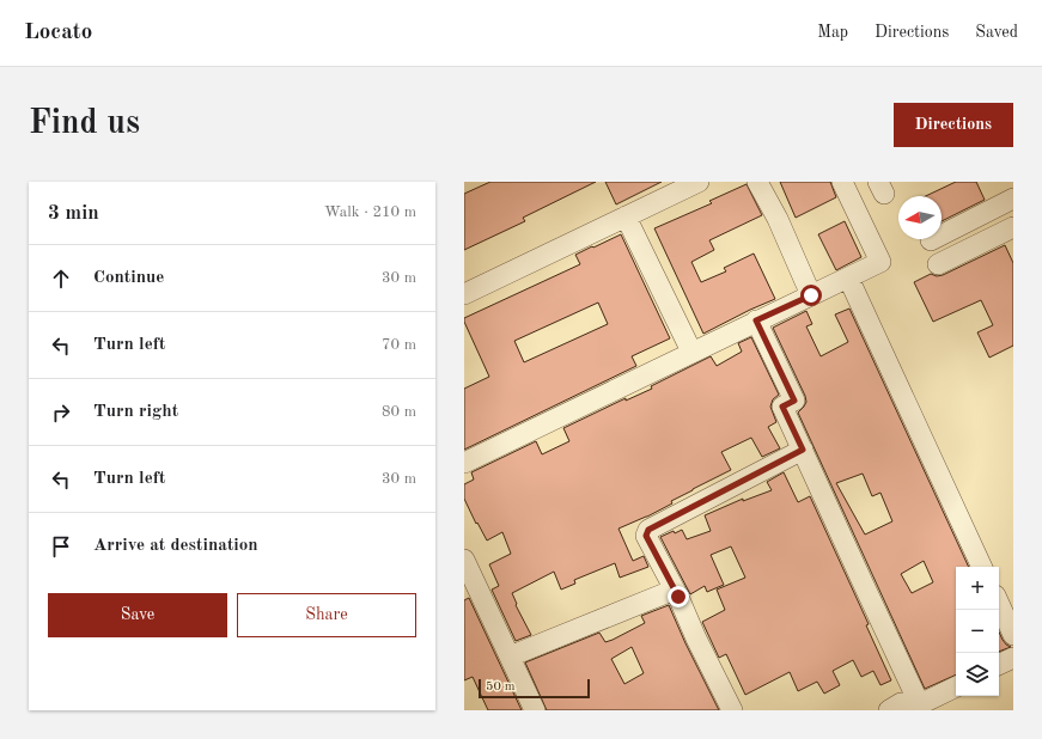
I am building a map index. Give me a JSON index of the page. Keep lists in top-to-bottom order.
{
  "scale_bar": "50 m",
  "north": "left",
  "page": {
    "header": "Locato",
    "nav": ["Map", "Directions", "Saved"],
    "buttons": [
      "Directions",
      ["Save", "Share"]
    ],
    "title": "Find us",
    "heading": ["3 min", "Walk · 210 m"],
    "list": [
      ["Continue", "30 m"],
      ["Turn left", "70 m"],
      ["Turn right", "80 m"],
      ["Turn left", "30 m"],
      "Arrive at destination"
    ],
    "map_buttons": ["+", "−"],
    "scale": "50 m"
  }
}
